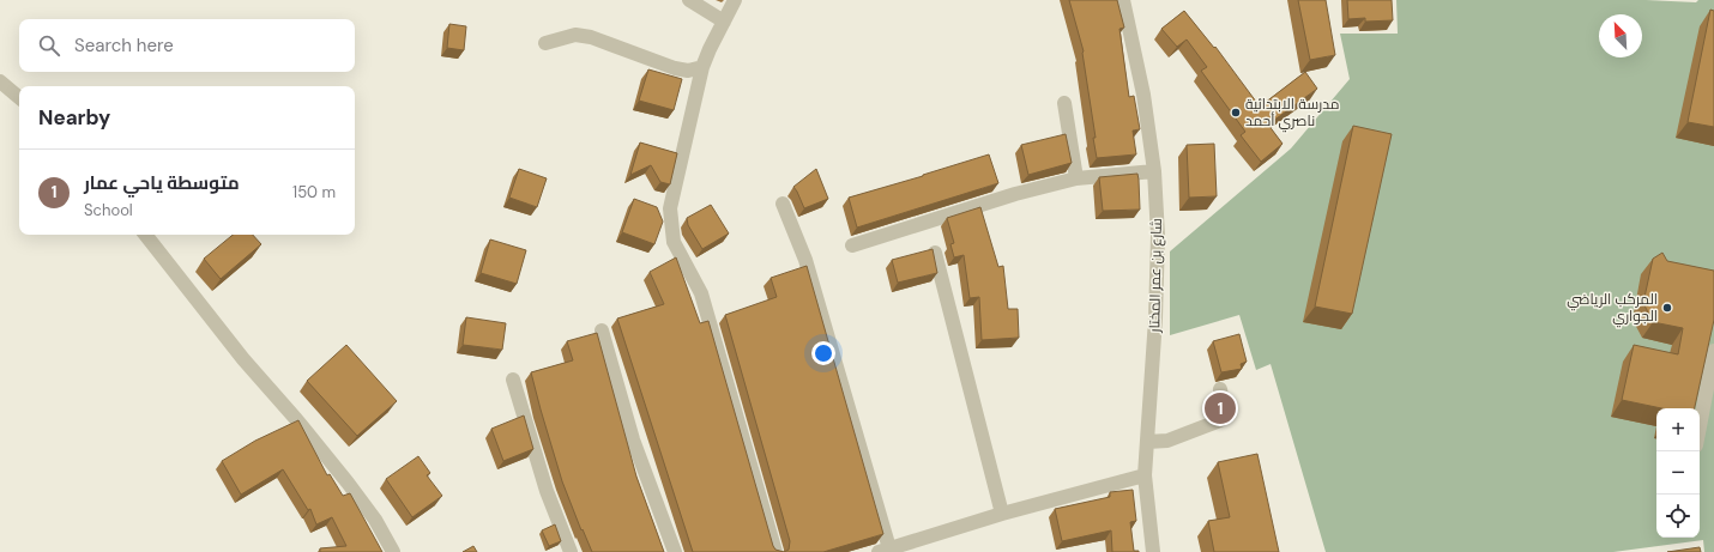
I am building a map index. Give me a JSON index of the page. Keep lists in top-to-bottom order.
{
  "streets": {
    "street": ["شارع بن عمر المختار"]
  },
  "places": ["مدرسة الابتدائية ناصري أحمد", "المركب الرياضي الجواري"],
  "north": "top left",
  "page": {
    "search": "Search here",
    "heading": "Nearby",
    "list": [
      {
        "mark": "1",
        "name": "متوسطة ياحي عمار",
        "note": "School",
        "value": "150 m"
      }
    ],
    "pins": "1",
    "map_buttons": ["+", "−"]
  }
}
